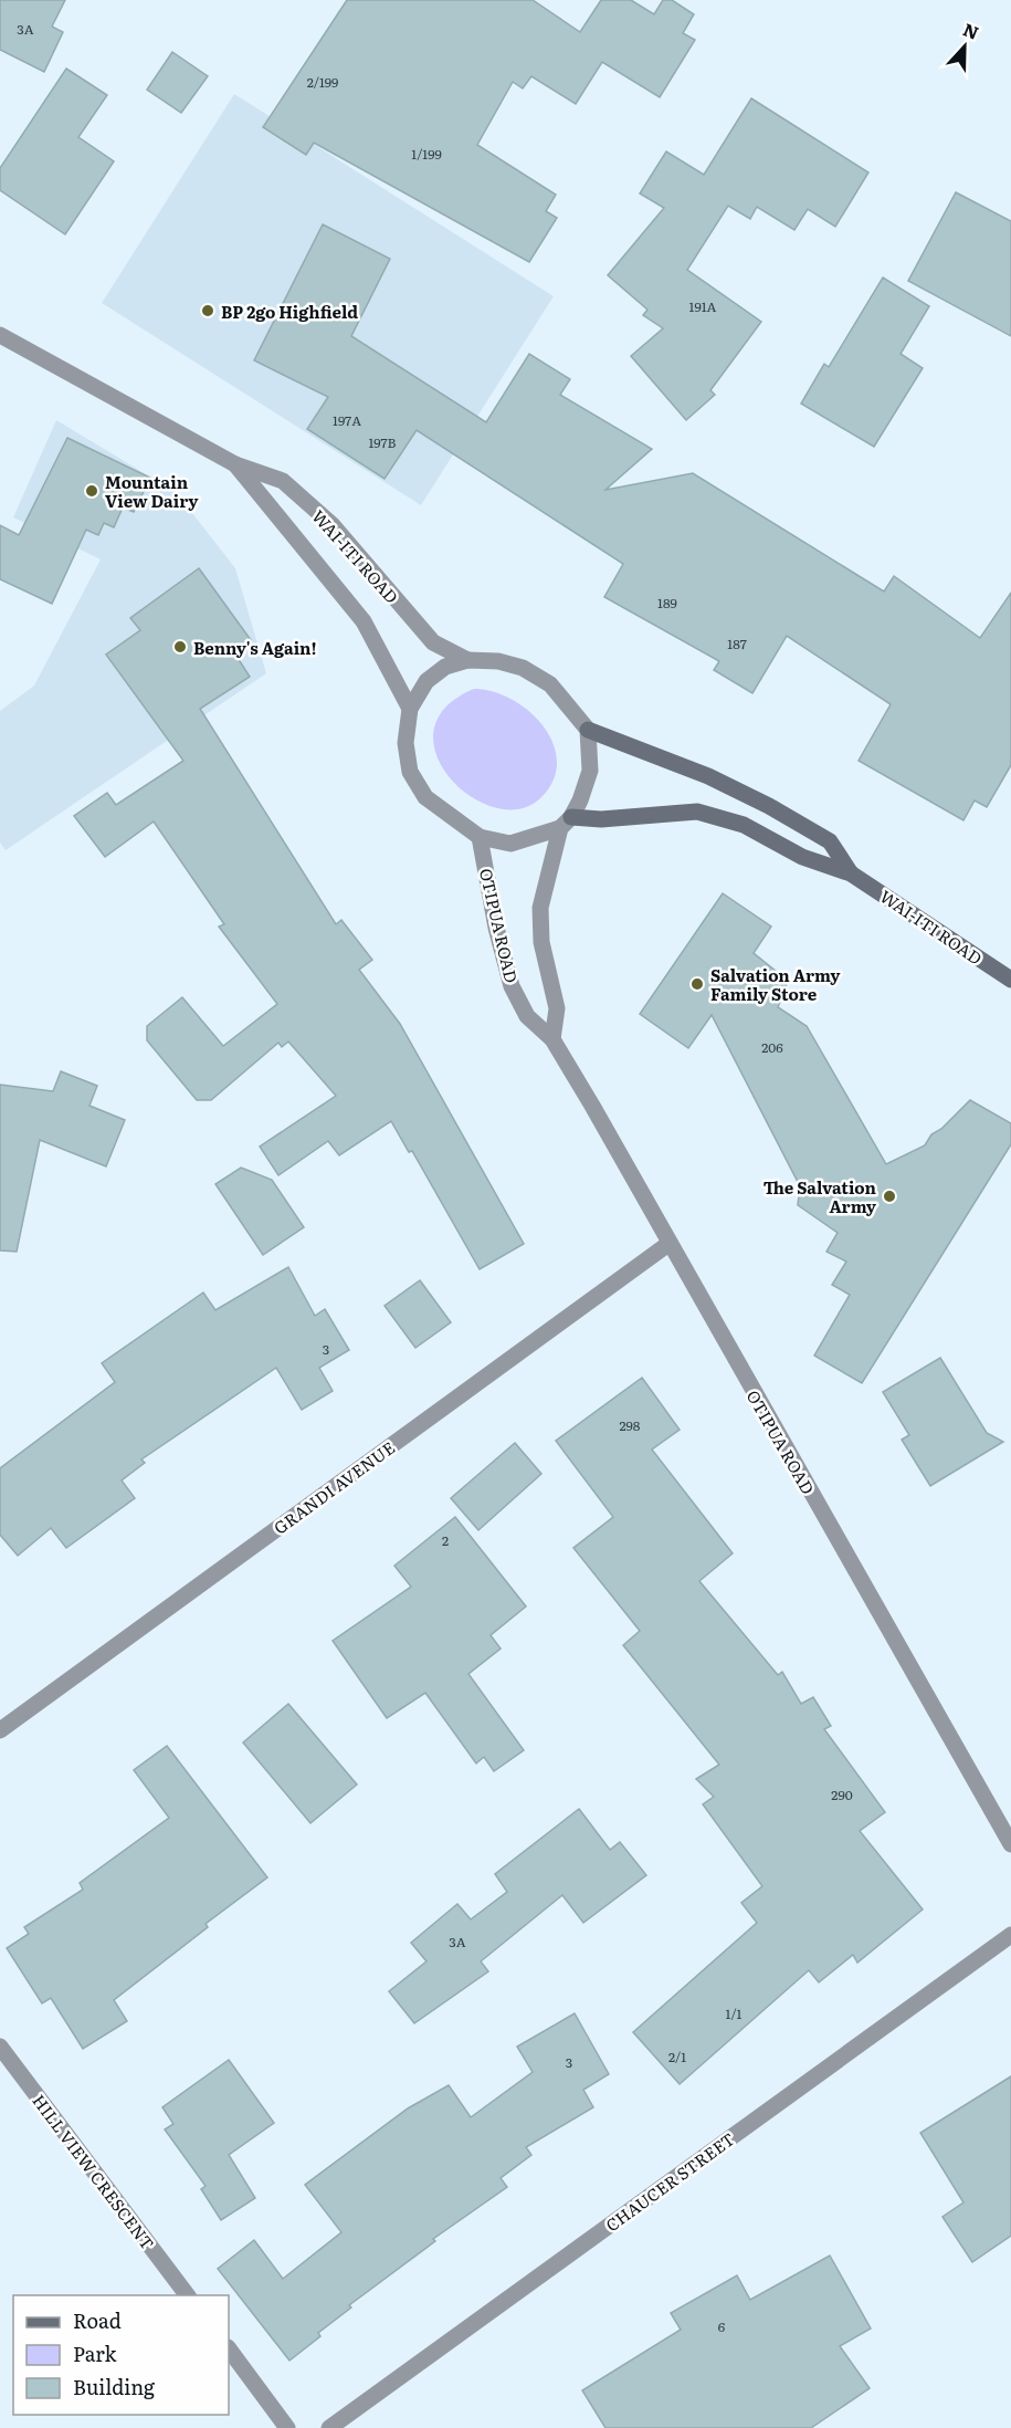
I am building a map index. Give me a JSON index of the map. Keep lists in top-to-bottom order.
{
  "streets": {
    "main road": ["WAI-ITI ROAD"],
    "street": [
      "OTIPUA ROAD",
      "GRANDI AVENUE",
      "HILL VIEW CRESCENT",
      "CHAUCER STREET"
    ]
  },
  "crossings": [
    ["WAI-ITI ROAD", "OTIPUA ROAD"],
    ["OTIPUA ROAD", "GRANDI AVENUE"]
  ],
  "places": [
    "BP 2go Highfield",
    "Mountain View Dairy",
    "Benny's Again!",
    "Salvation Army Family Store",
    "The Salvation Army"
  ],
  "house_numbers": [
    "3A",
    "2/199",
    "1/199",
    "191A",
    "197A",
    "197B",
    "189",
    "187",
    "206",
    "3",
    "298",
    "2",
    "290",
    "3A",
    "1/1",
    "2/1",
    "3",
    "6"
  ],
  "legend": ["Road", "Park", "Building"],
  "north": "top"
}
